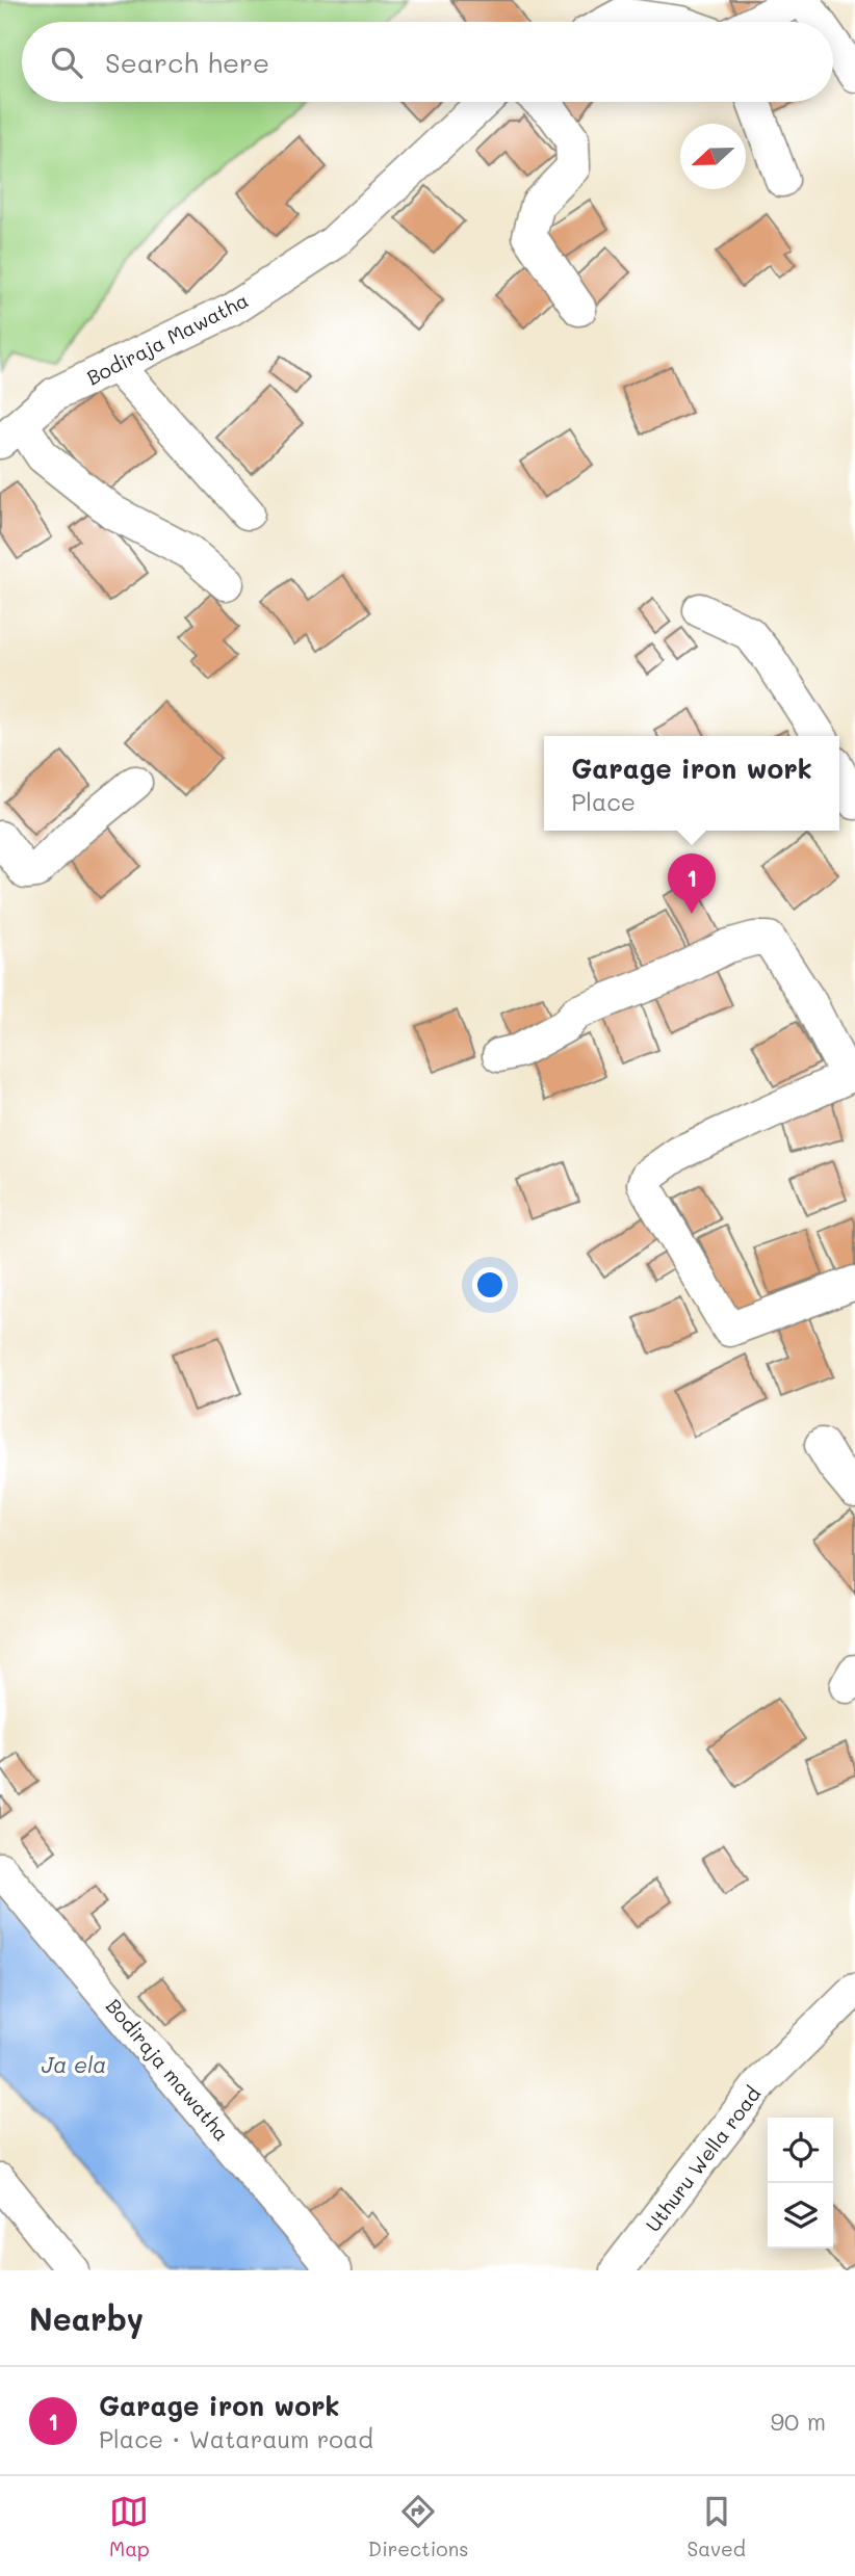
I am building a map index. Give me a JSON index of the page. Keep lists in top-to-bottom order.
{
  "streets": {
    "street": ["Bodiraja Mawatha", "Bodiraja mawatha", "Uthuru Wella road"]
  },
  "water": ["Ja ela"],
  "north": "left",
  "page": {
    "search": "Search here",
    "popup": ["Garage iron work", "Place"],
    "pins": "1",
    "heading": "Nearby",
    "list": [
      {
        "mark": "1",
        "name": "Garage iron work",
        "note": "Place · Wataraum road",
        "value": "90 m"
      }
    ],
    "nav": ["Map", "Directions", "Saved"]
  }
}
